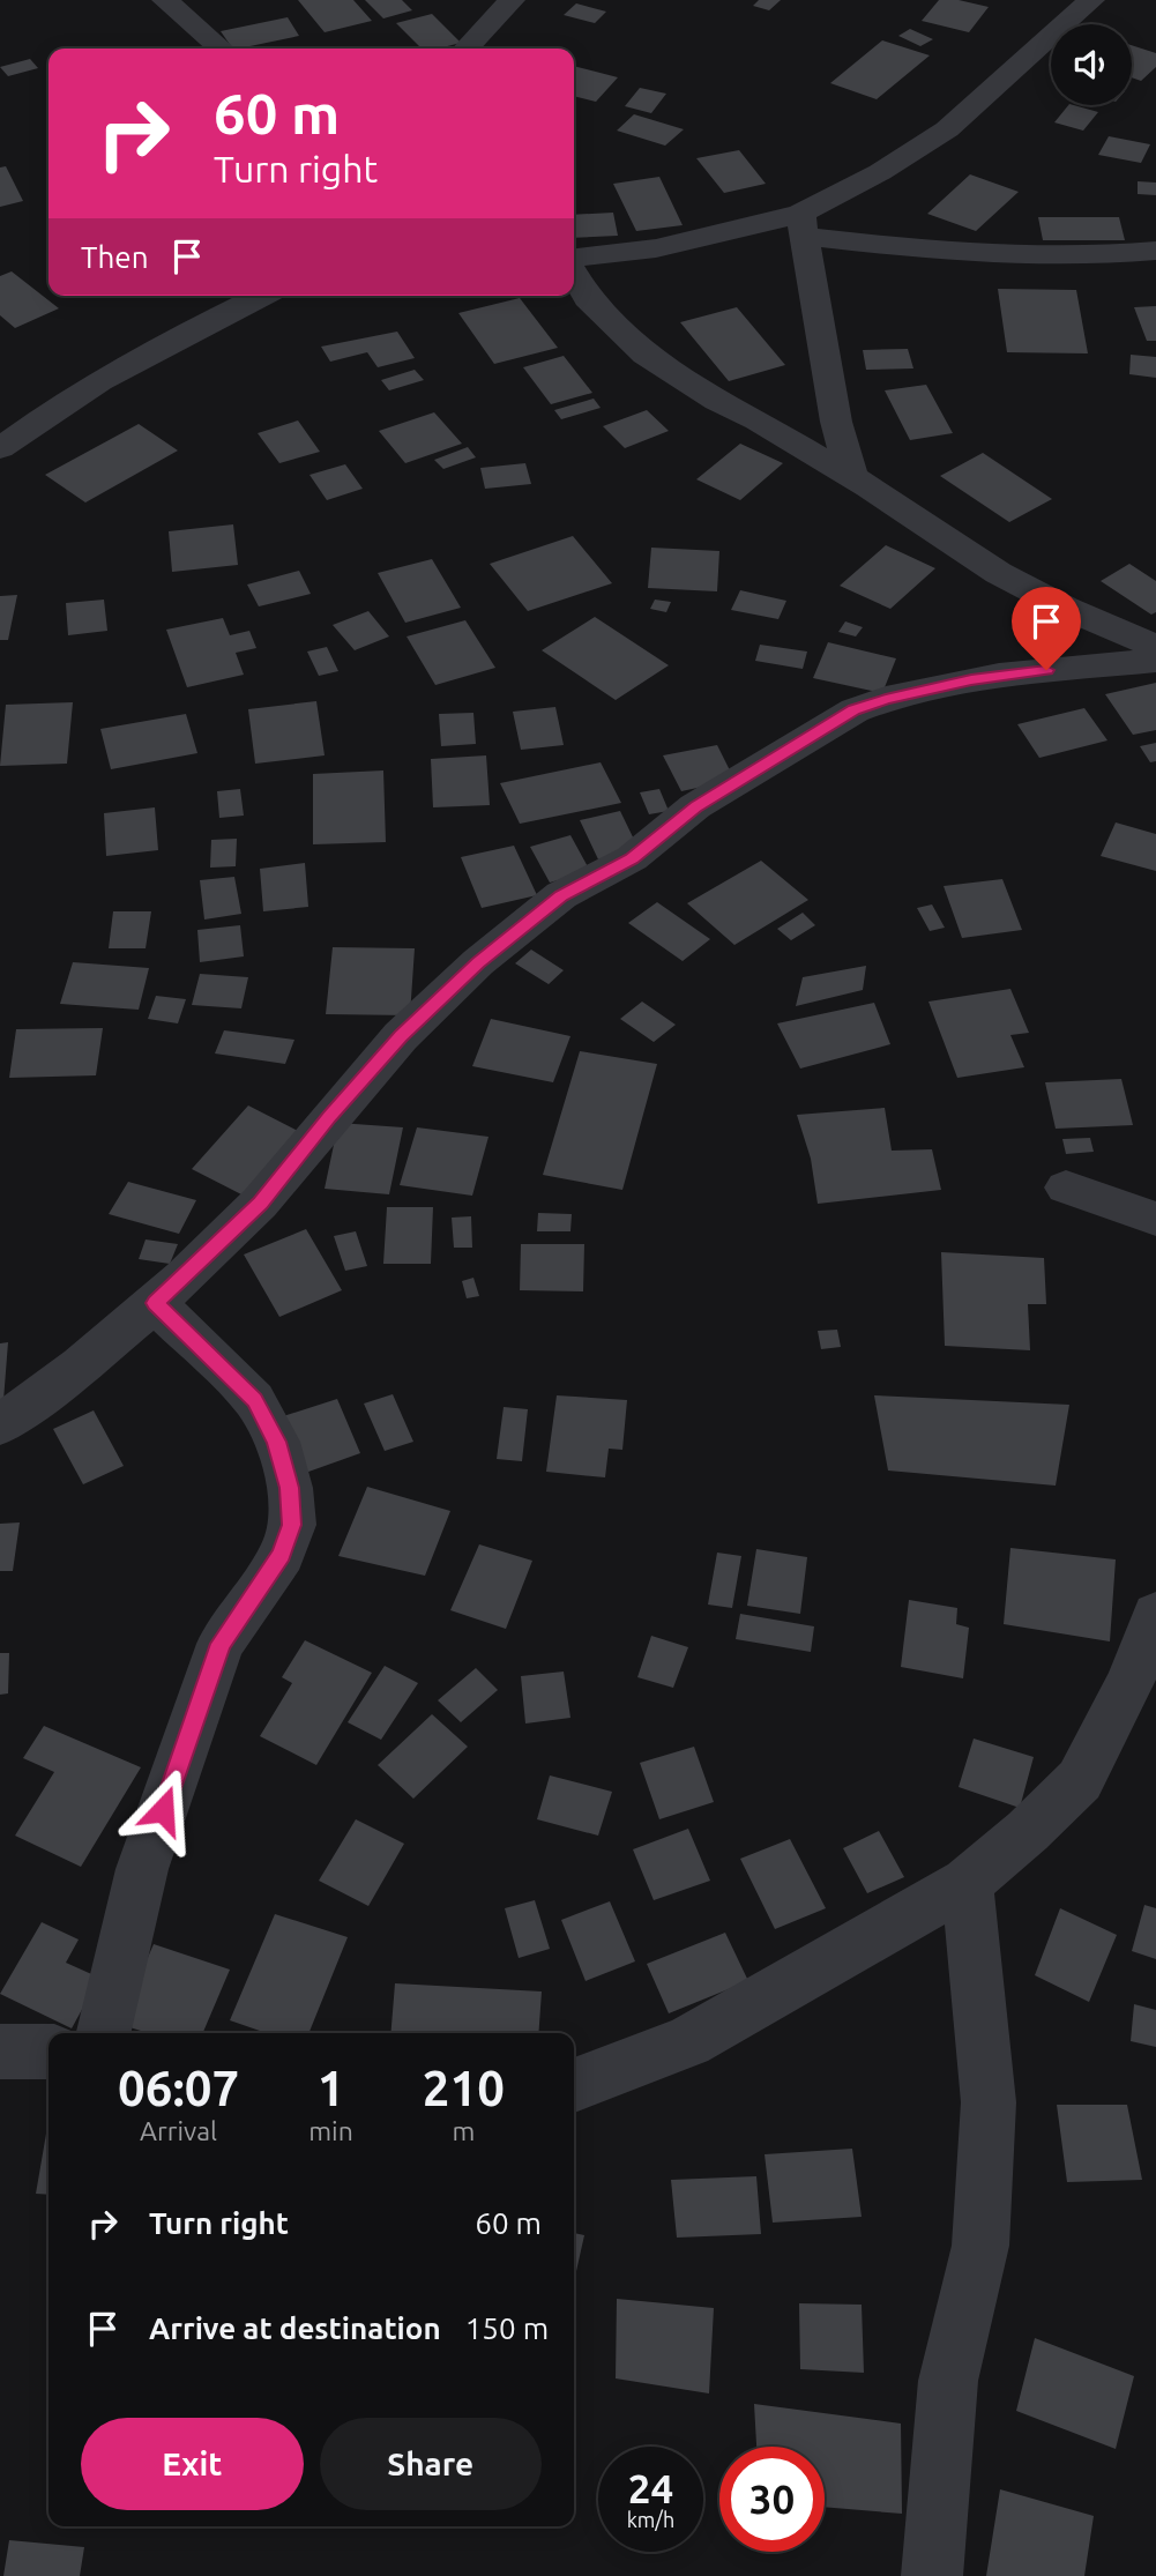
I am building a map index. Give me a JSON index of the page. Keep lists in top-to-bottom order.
{
  "page": {
    "turn": ["60 m", "Turn right"],
    "then": "Then",
    "eta": [
      "06:07",
      "Arrival",
      "1",
      "min",
      "210",
      "m"
    ],
    "list": [
      {
        "name": "Turn right",
        "value": "60 m"
      },
      {
        "name": "Arrive at destination",
        "value": "150 m"
      }
    ],
    "buttons": ["Exit", "Share"],
    "speed": "24 km/h",
    "limit": "30"
  }
}
